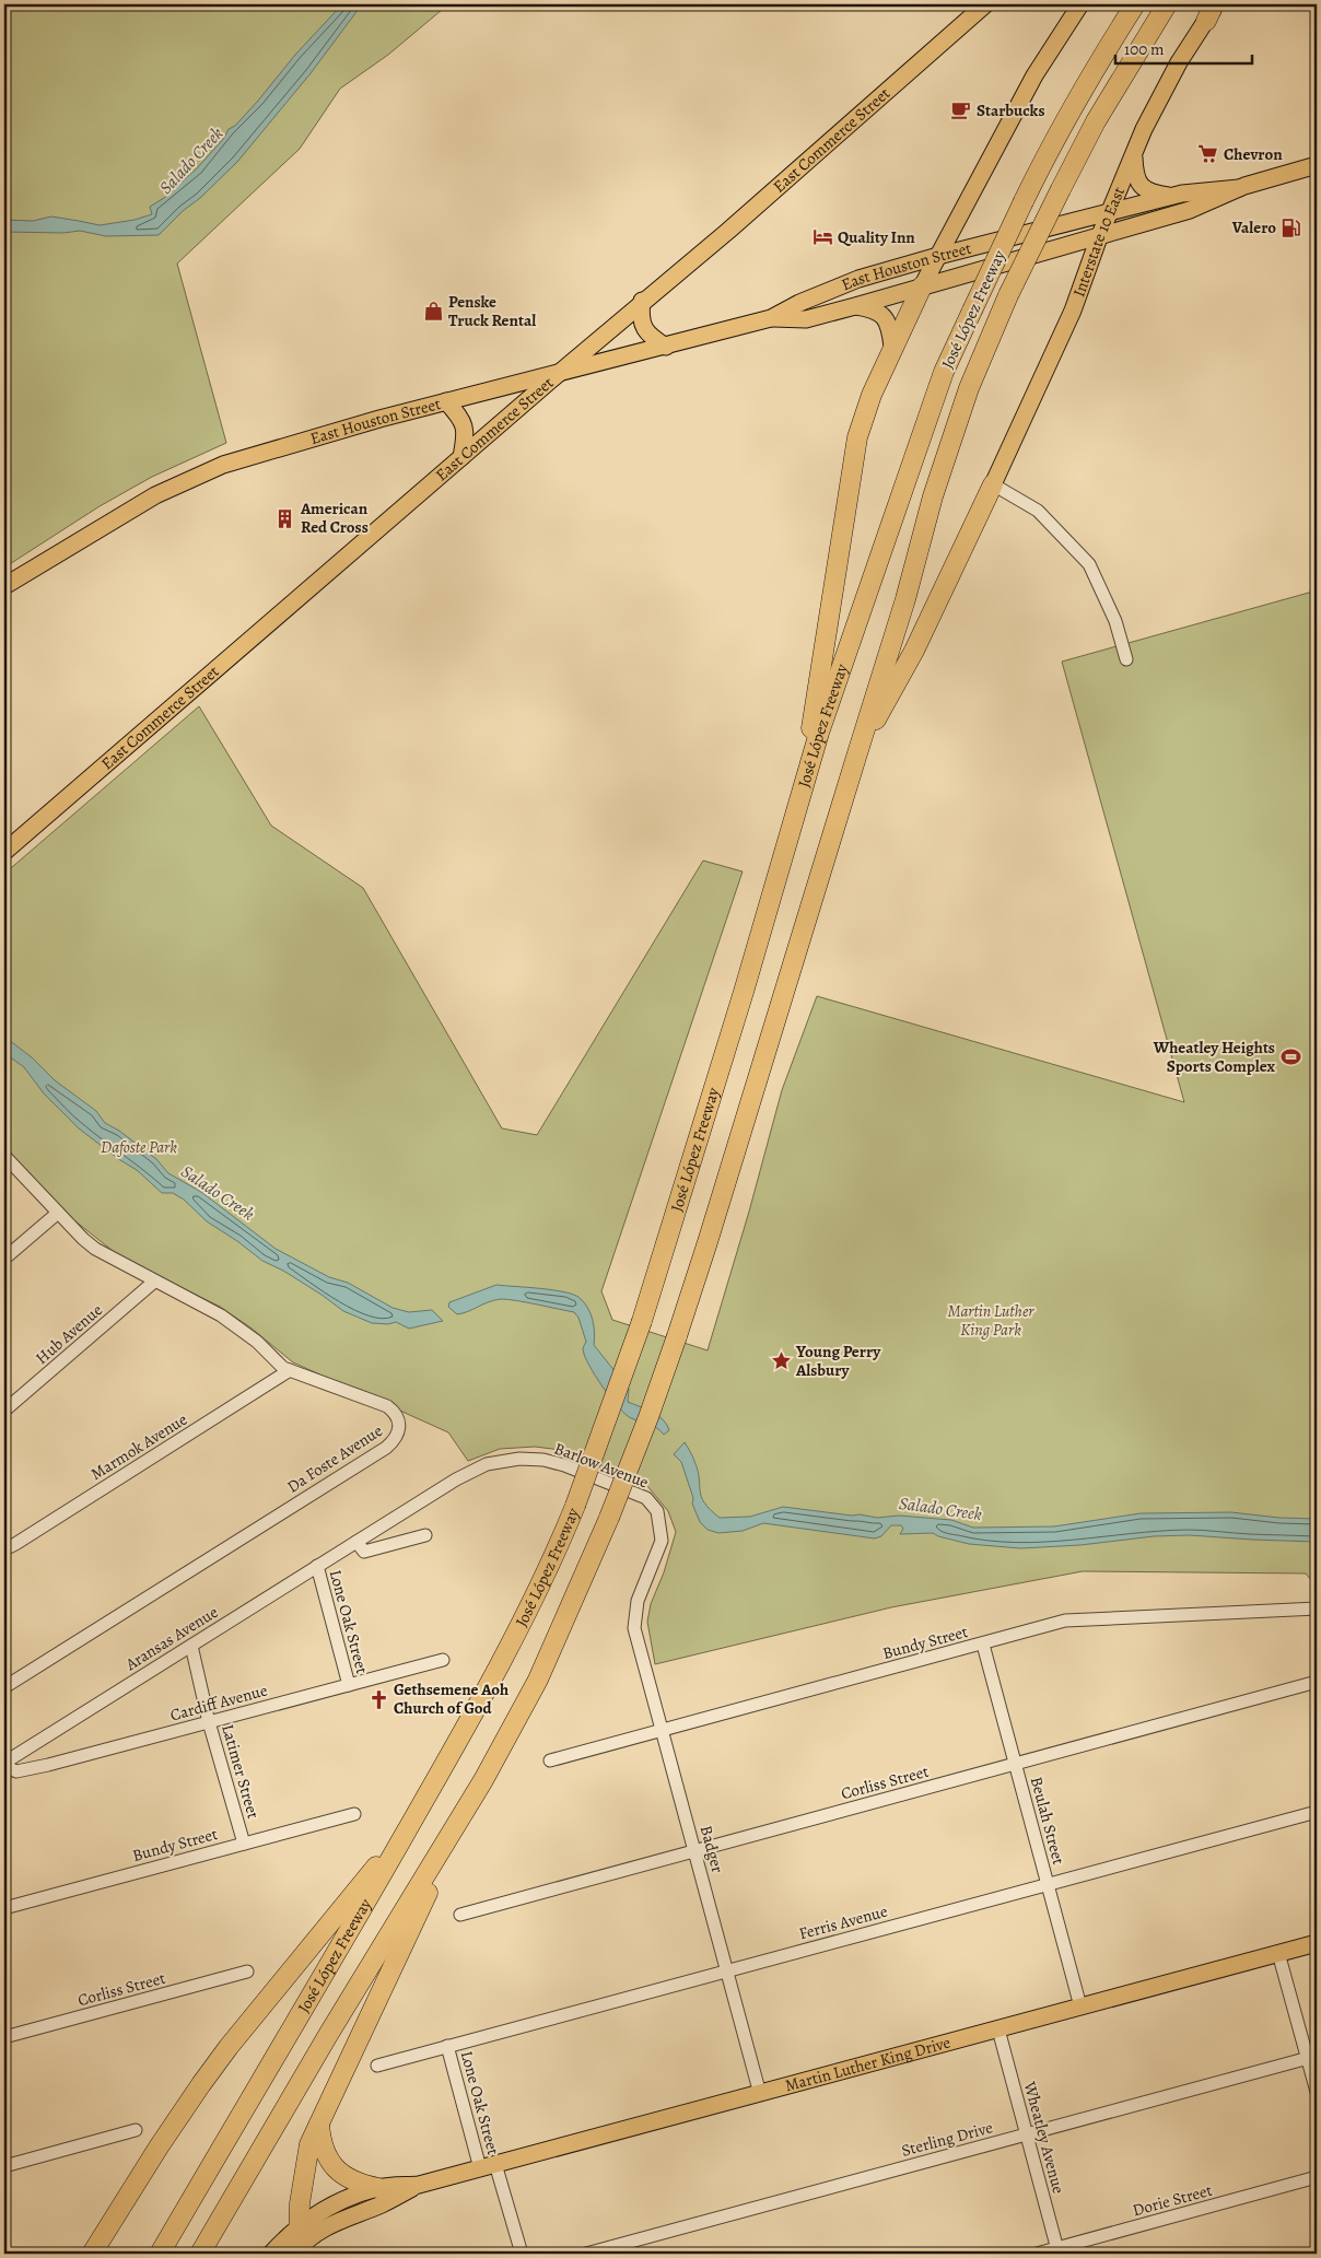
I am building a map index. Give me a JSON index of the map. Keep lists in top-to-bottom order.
{
  "streets": {
    "highway": ["José López Freeway"],
    "main road": [
      "East Commerce Street",
      "Interstate 10 East",
      "East Houston Street",
      "Martin Luther King Drive"
    ],
    "street": [
      "Hub Avenue",
      "Marmok Avenue",
      "Da Foste Avenue",
      "Barlow Avenue",
      "Lone Oak Street",
      "Aransas Avenue",
      "Bundy Street",
      "Cardiff Avenue",
      "Latimer Street",
      "Corliss Street",
      "Beulah Street",
      "Badger",
      "Ferris Avenue",
      "Wheatley Avenue",
      "Sterling Drive",
      "Dorie Street"
    ]
  },
  "crossings": [
    ["East Commerce Street", "East Houston Street"],
    ["Interstate 10 East", "East Houston Street"],
    ["Hub Avenue", "Da Foste Avenue"],
    ["Marmok Avenue", "Da Foste Avenue"],
    ["Barlow Avenue", "Aransas Avenue"],
    ["Barlow Avenue", "Badger"],
    ["Lone Oak Street", "Aransas Avenue"],
    ["Lone Oak Street", "Cardiff Avenue"],
    ["Lone Oak Street", "Ferris Avenue"],
    ["Lone Oak Street", "Martin Luther King Drive"],
    ["Aransas Avenue", "Cardiff Avenue"],
    ["Aransas Avenue", "Latimer Street"],
    ["Bundy Street", "Latimer Street"],
    ["Bundy Street", "Beulah Street"],
    ["Bundy Street", "Badger"],
    ["Cardiff Avenue", "Latimer Street"],
    ["Corliss Street", "Beulah Street"],
    ["Corliss Street", "Badger"],
    ["Beulah Street", "Ferris Avenue"],
    ["Beulah Street", "Martin Luther King Drive"],
    ["Badger", "Ferris Avenue"],
    ["Badger", "Martin Luther King Drive"],
    ["Martin Luther King Drive", "Wheatley Avenue"],
    ["Wheatley Avenue", "Sterling Drive"],
    ["Wheatley Avenue", "Dorie Street"]
  ],
  "water": ["Salado Creek"],
  "parks": ["Dafoste Park", "Martin Luther King Park"],
  "places": {
    "cafe": ["Starbucks"],
    "supermarket": ["Chevron"],
    "fuel station": ["Valero"],
    "hotel": ["Quality Inn"],
    "shop": ["Penske Truck Rental"],
    "building": ["American Red Cross"],
    "sports": ["Wheatley Heights Sports Complex"],
    "place": ["Young Perry Alsbury"],
    "church": ["Gethsemene Aoh Church of God"]
  },
  "scale_bar": "100 m"
}
